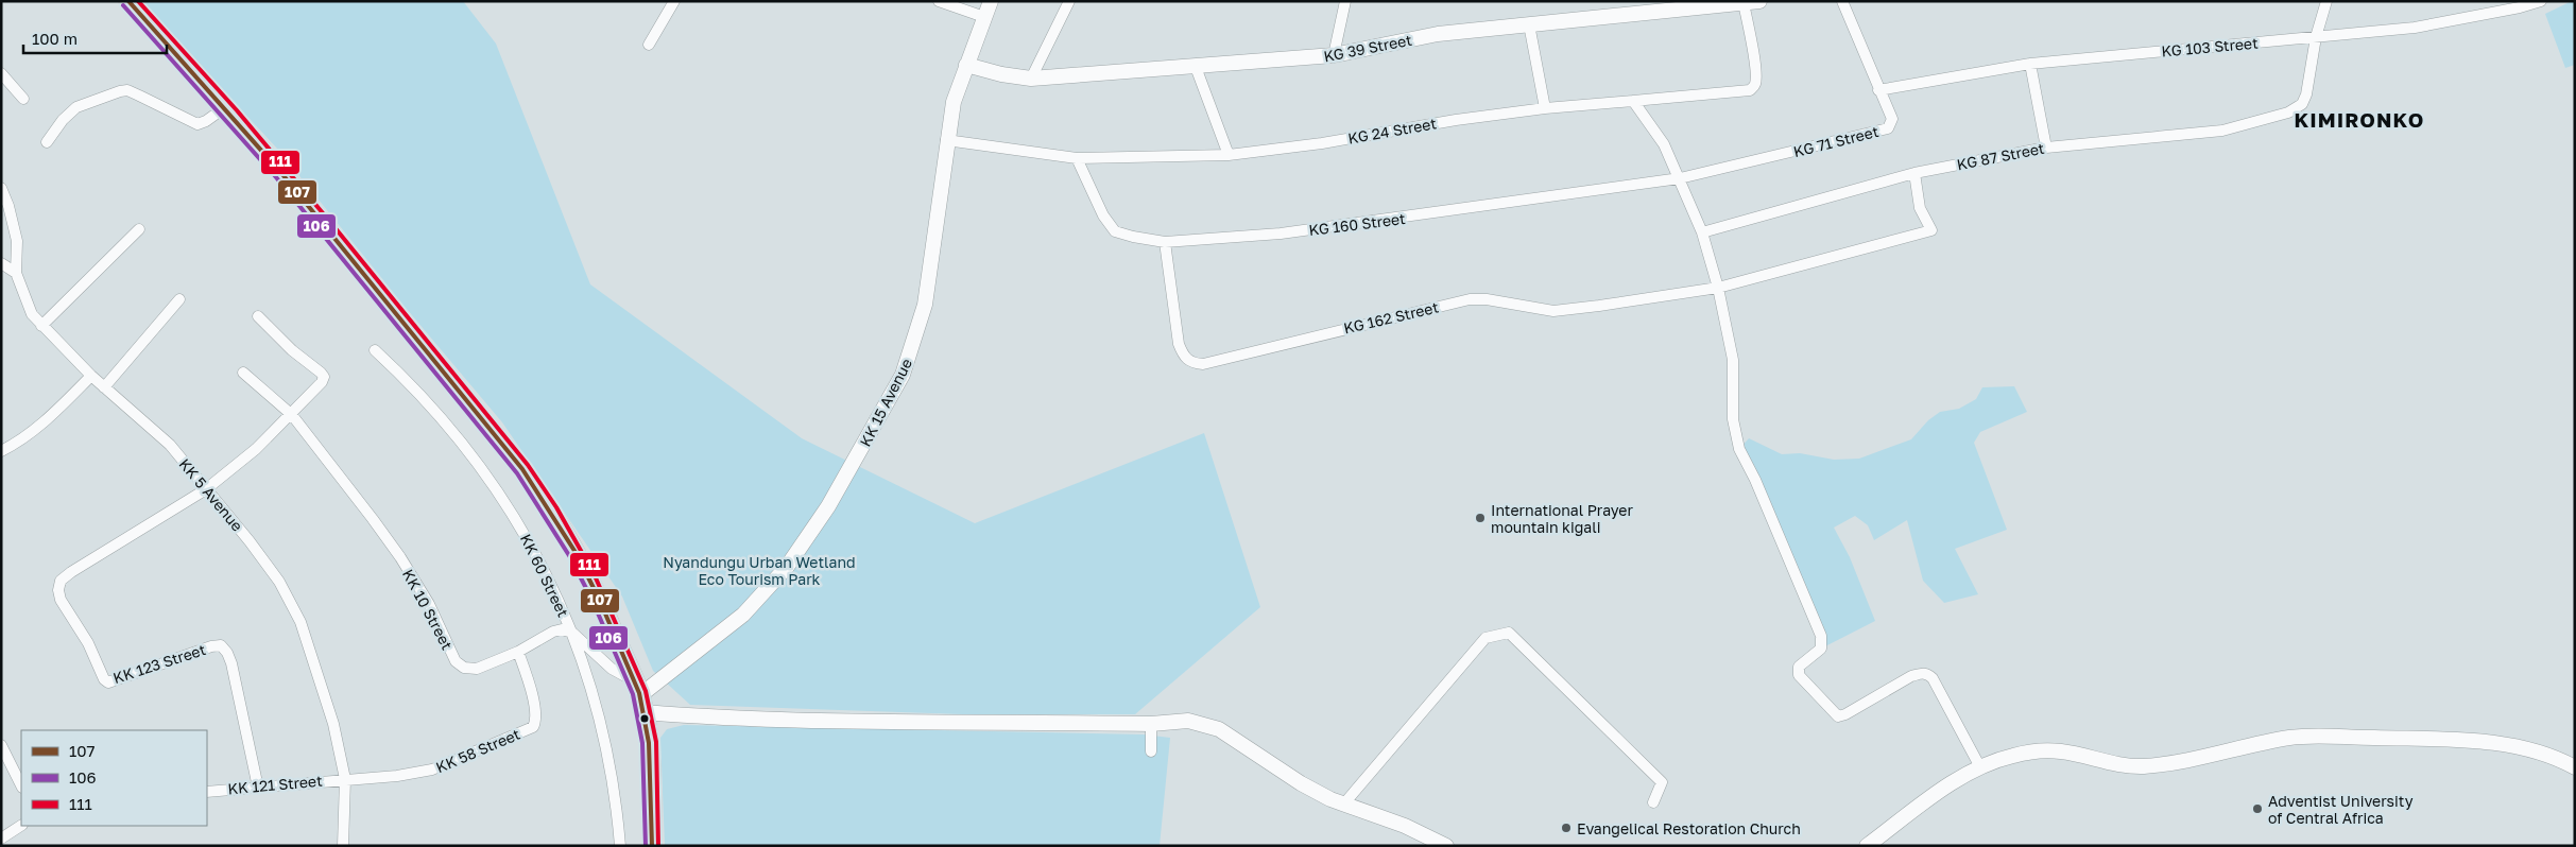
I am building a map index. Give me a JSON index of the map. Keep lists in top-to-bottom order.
{
  "streets": {
    "street": [
      "KG 103 Street",
      "KG 39 Street",
      "KG 24 Street",
      "KG 71 Street",
      "KG 87 Street",
      "KG 160 Street",
      "KG 162 Street",
      "KK 15 Avenue",
      "KK 5 Avenue",
      "KK 60 Street",
      "KK 10 Street",
      "KK 123 Street",
      "KK 58 Street",
      "KK 121 Street"
    ]
  },
  "crossings": [
    ["KG 103 Street", "KG 71 Street"],
    ["KG 103 Street", "KG 87 Street"],
    ["KG 39 Street", "KG 24 Street"],
    ["KG 39 Street", "KK 15 Avenue"],
    ["KG 24 Street", "KG 160 Street"],
    ["KG 24 Street", "KK 15 Avenue"],
    ["KG 71 Street", "KG 160 Street"],
    ["KG 87 Street", "KG 162 Street"],
    ["KG 160 Street", "KG 162 Street"],
    ["KK 5 Avenue", "KK 123 Street"],
    ["KK 5 Avenue", "KK 58 Street"],
    ["KK 5 Avenue", "KK 121 Street"],
    ["KK 60 Street", "KK 10 Street"],
    ["KK 10 Street", "KK 58 Street"],
    ["KK 123 Street", "KK 121 Street"],
    ["KK 58 Street", "KK 121 Street"]
  ],
  "districts": ["KIMIRONKO"],
  "parks": ["Nyandungu Urban Wetland Eco Tourism Park"],
  "places": ["International Prayer mountain kigali", "Adventist University of Central Africa", "Evangelical Restoration Church"],
  "lines": ["transit line 107", "transit line 111", "transit line 106"],
  "legend": ["107", "106", "111"],
  "scale_bar": "100 m"
}
